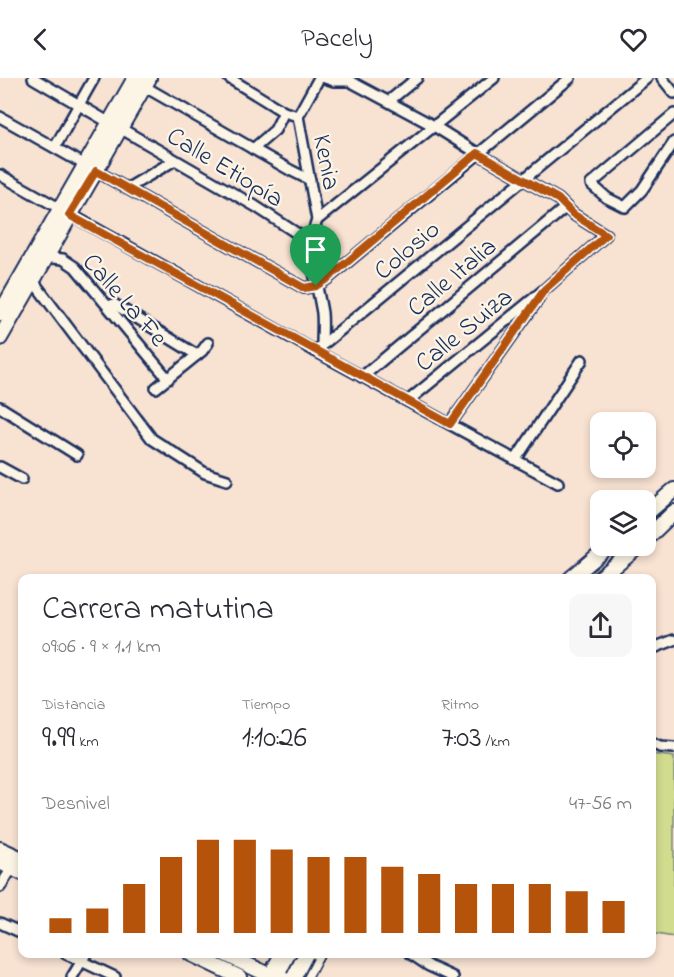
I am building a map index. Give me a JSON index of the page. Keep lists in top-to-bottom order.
{
  "streets": {
    "street": [
      "Kenia",
      "Calle Etiopía",
      "Colosio",
      "Calle Italia",
      "Calle La Fe",
      "Calle Suiza"
    ]
  },
  "crossings": [
    ["Kenia", "Calle Etiopía"],
    ["Kenia", "Colosio"],
    ["Calle Italia", "Calle Suiza"]
  ],
  "page": {
    "header": "Pacely",
    "heading": ["Carrera matutina", "09:06 · 9 × 1.1 km"],
    "stats": [
      ["Distancia", "9.99 km"],
      ["Tiempo", "1:10:26"],
      ["Ritmo", "7:03 /km"]
    ],
    "chart": ["Desnivel", "47–56 m"]
  }
}
